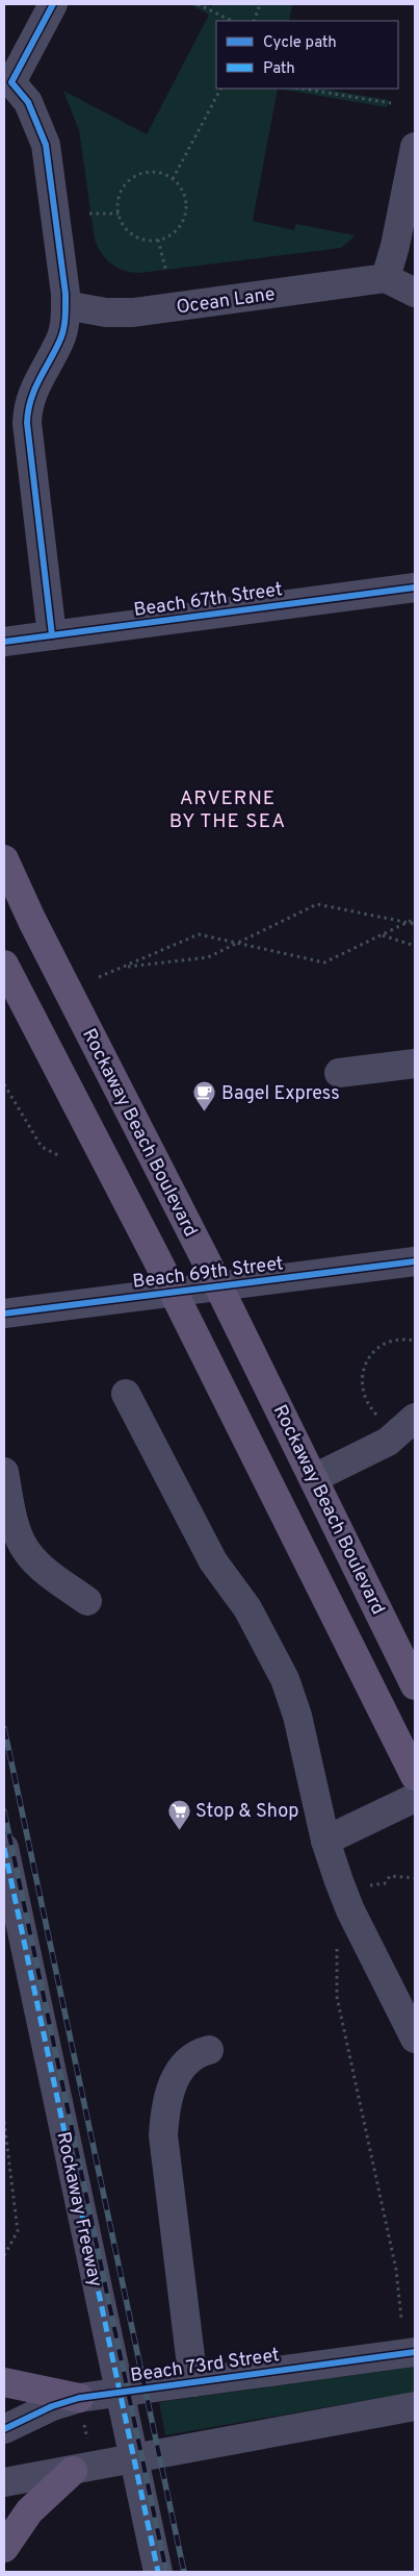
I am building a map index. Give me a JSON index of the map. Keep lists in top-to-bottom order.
{
  "streets": {
    "main road": ["Rockaway Beach Boulevard"],
    "street": [
      "Ocean Lane",
      "Beach 67th Street",
      "Beach 69th Street",
      "Rockaway Freeway",
      "Beach 73rd Street"
    ]
  },
  "crossings": [
    ["Rockaway Beach Boulevard", "Beach 69th Street"],
    ["Rockaway Freeway", "Beach 73rd Street"]
  ],
  "districts": ["ARVERNE BY THE SEA"],
  "places": {
    "cafe": ["Bagel Express"],
    "supermarket": ["Stop & Shop"]
  },
  "legend": ["Cycle path", "Path"]
}
